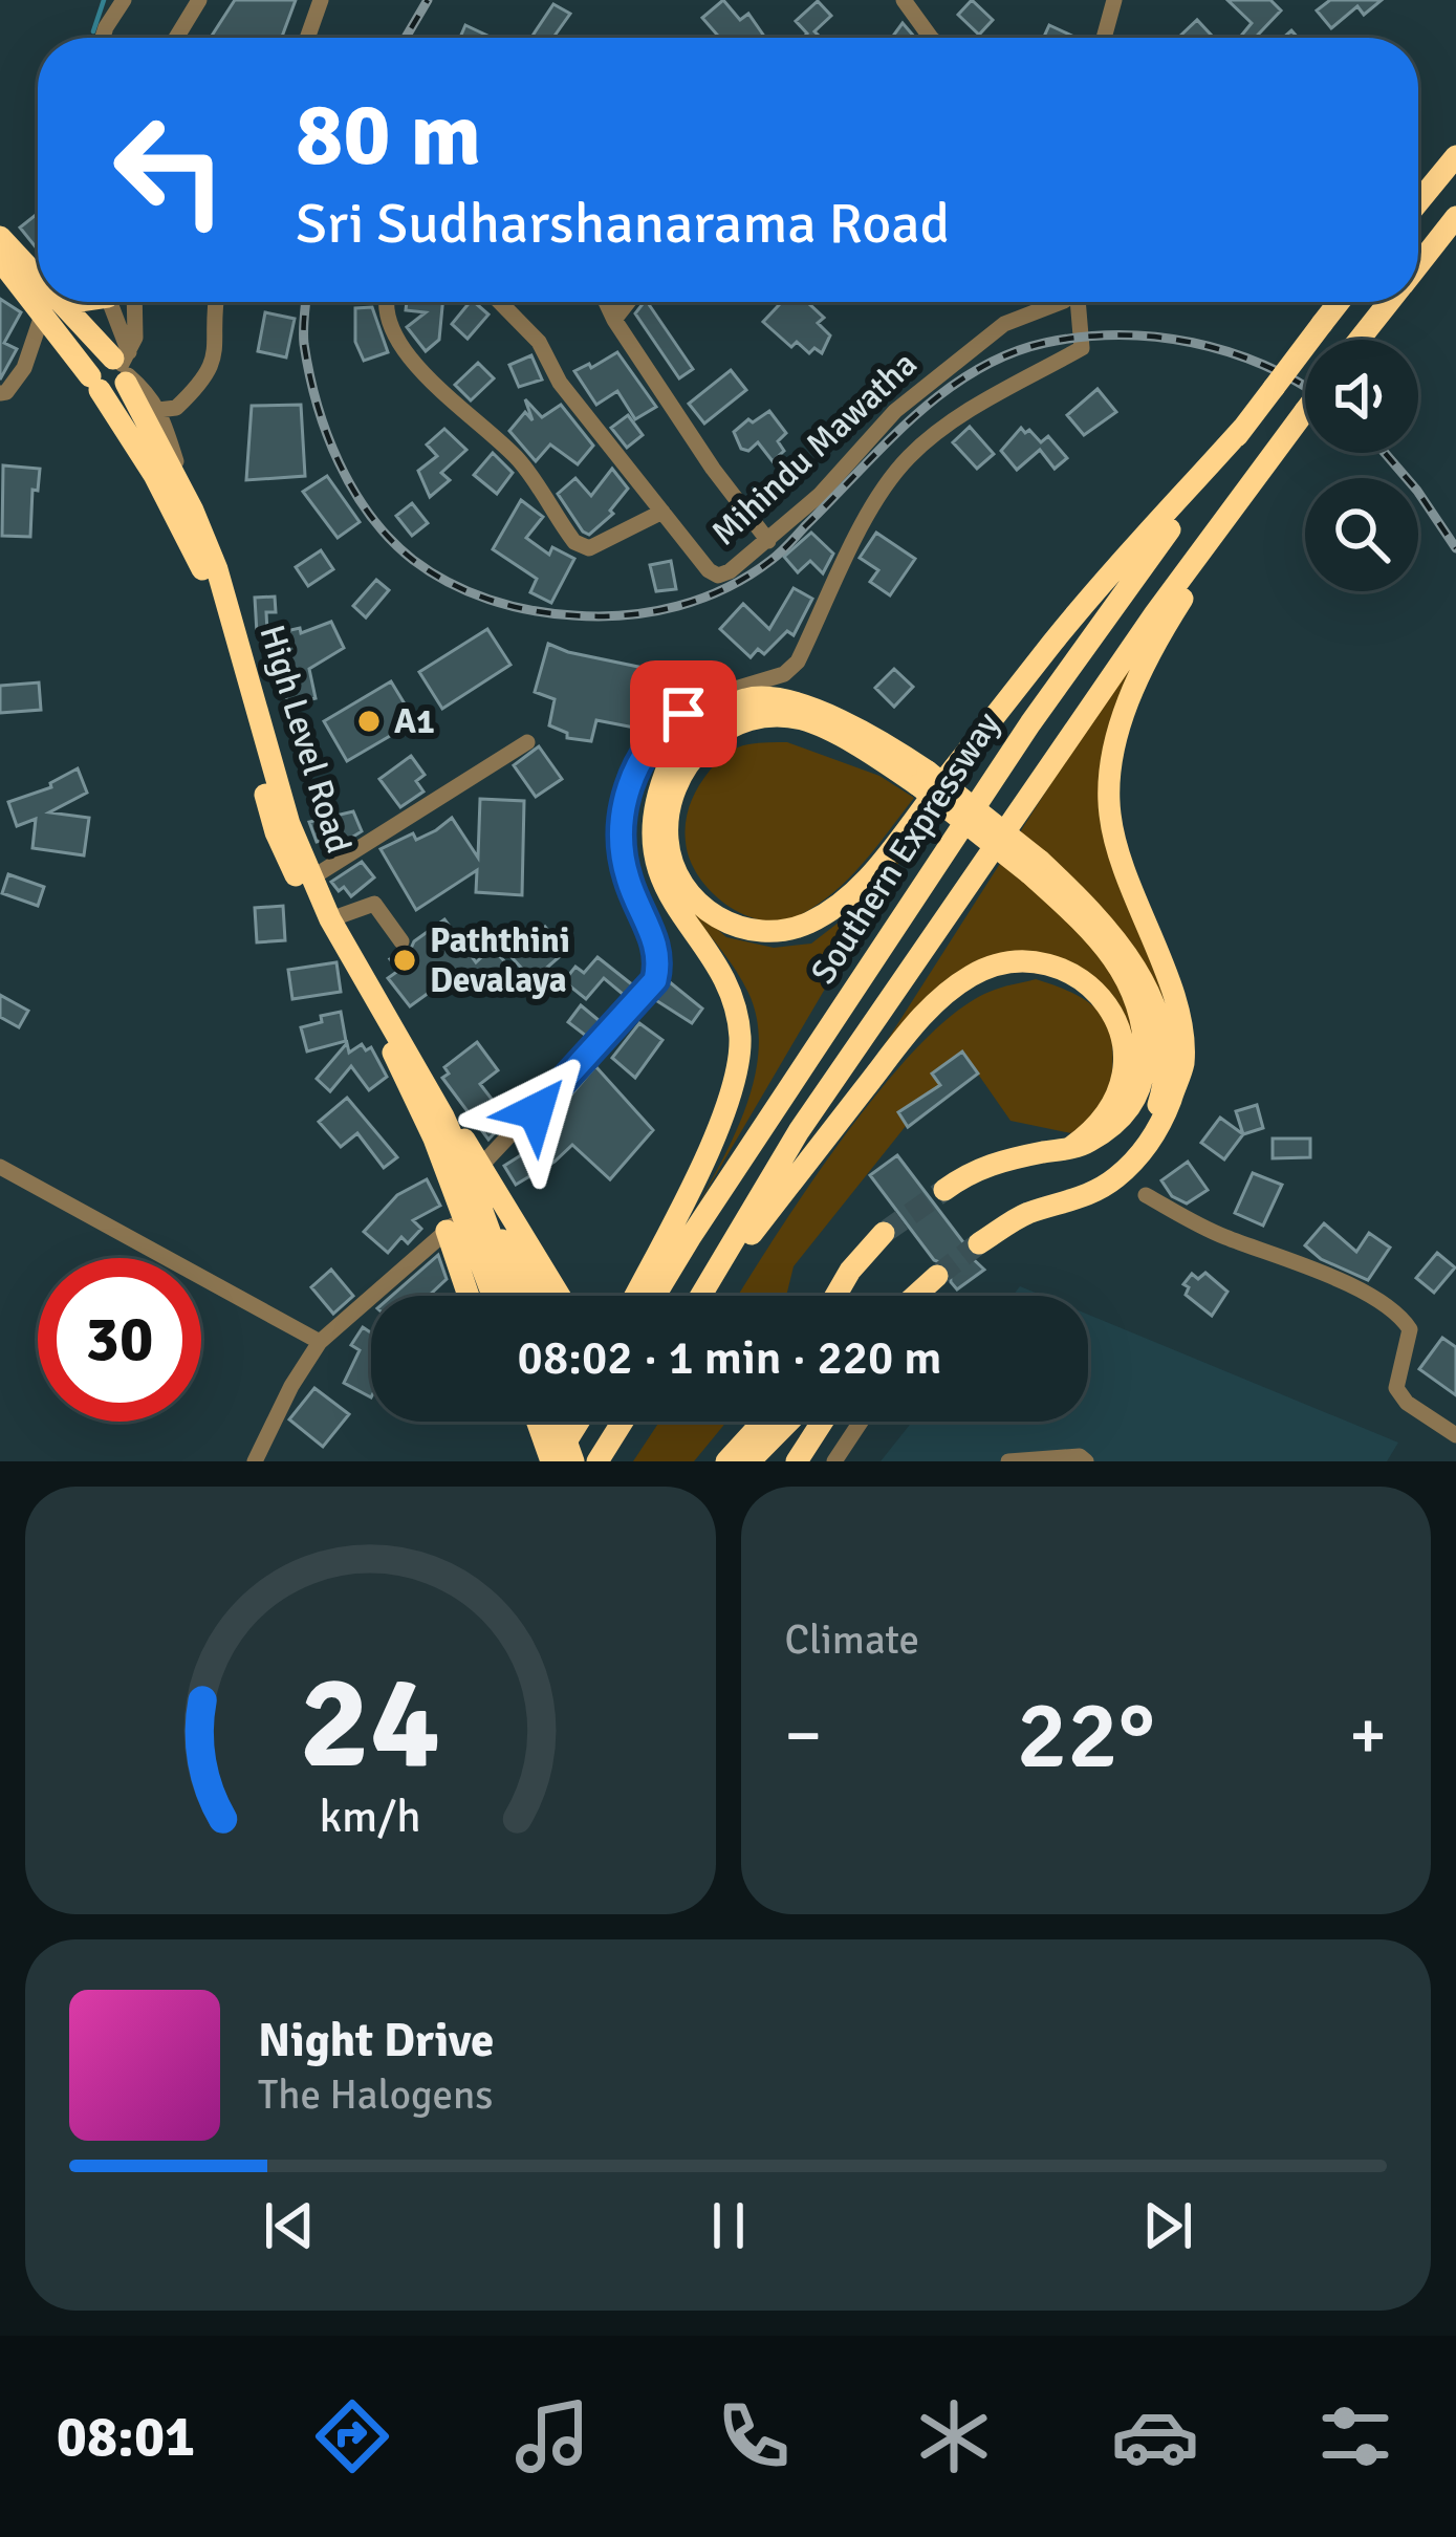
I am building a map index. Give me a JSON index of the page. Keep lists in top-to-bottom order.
{
  "streets": {
    "highway": ["High Level Road", "Southern Expressway"],
    "street": ["Mihindu Mawatha"]
  },
  "places": ["A1", "Paththini Devalaya"],
  "page": {
    "turn": ["80 m", "Sri Sudharshanarama Road"],
    "limit": "30",
    "trip": "08:02 · 1 min · 220 m",
    "tile": "Climate",
    "heat": ["−", "22°", "+"],
    "song": ["Night Drive", "The Halogens"],
    "tabs": "08:01",
    "gauge": ["24", "km/h"]
  }
}
